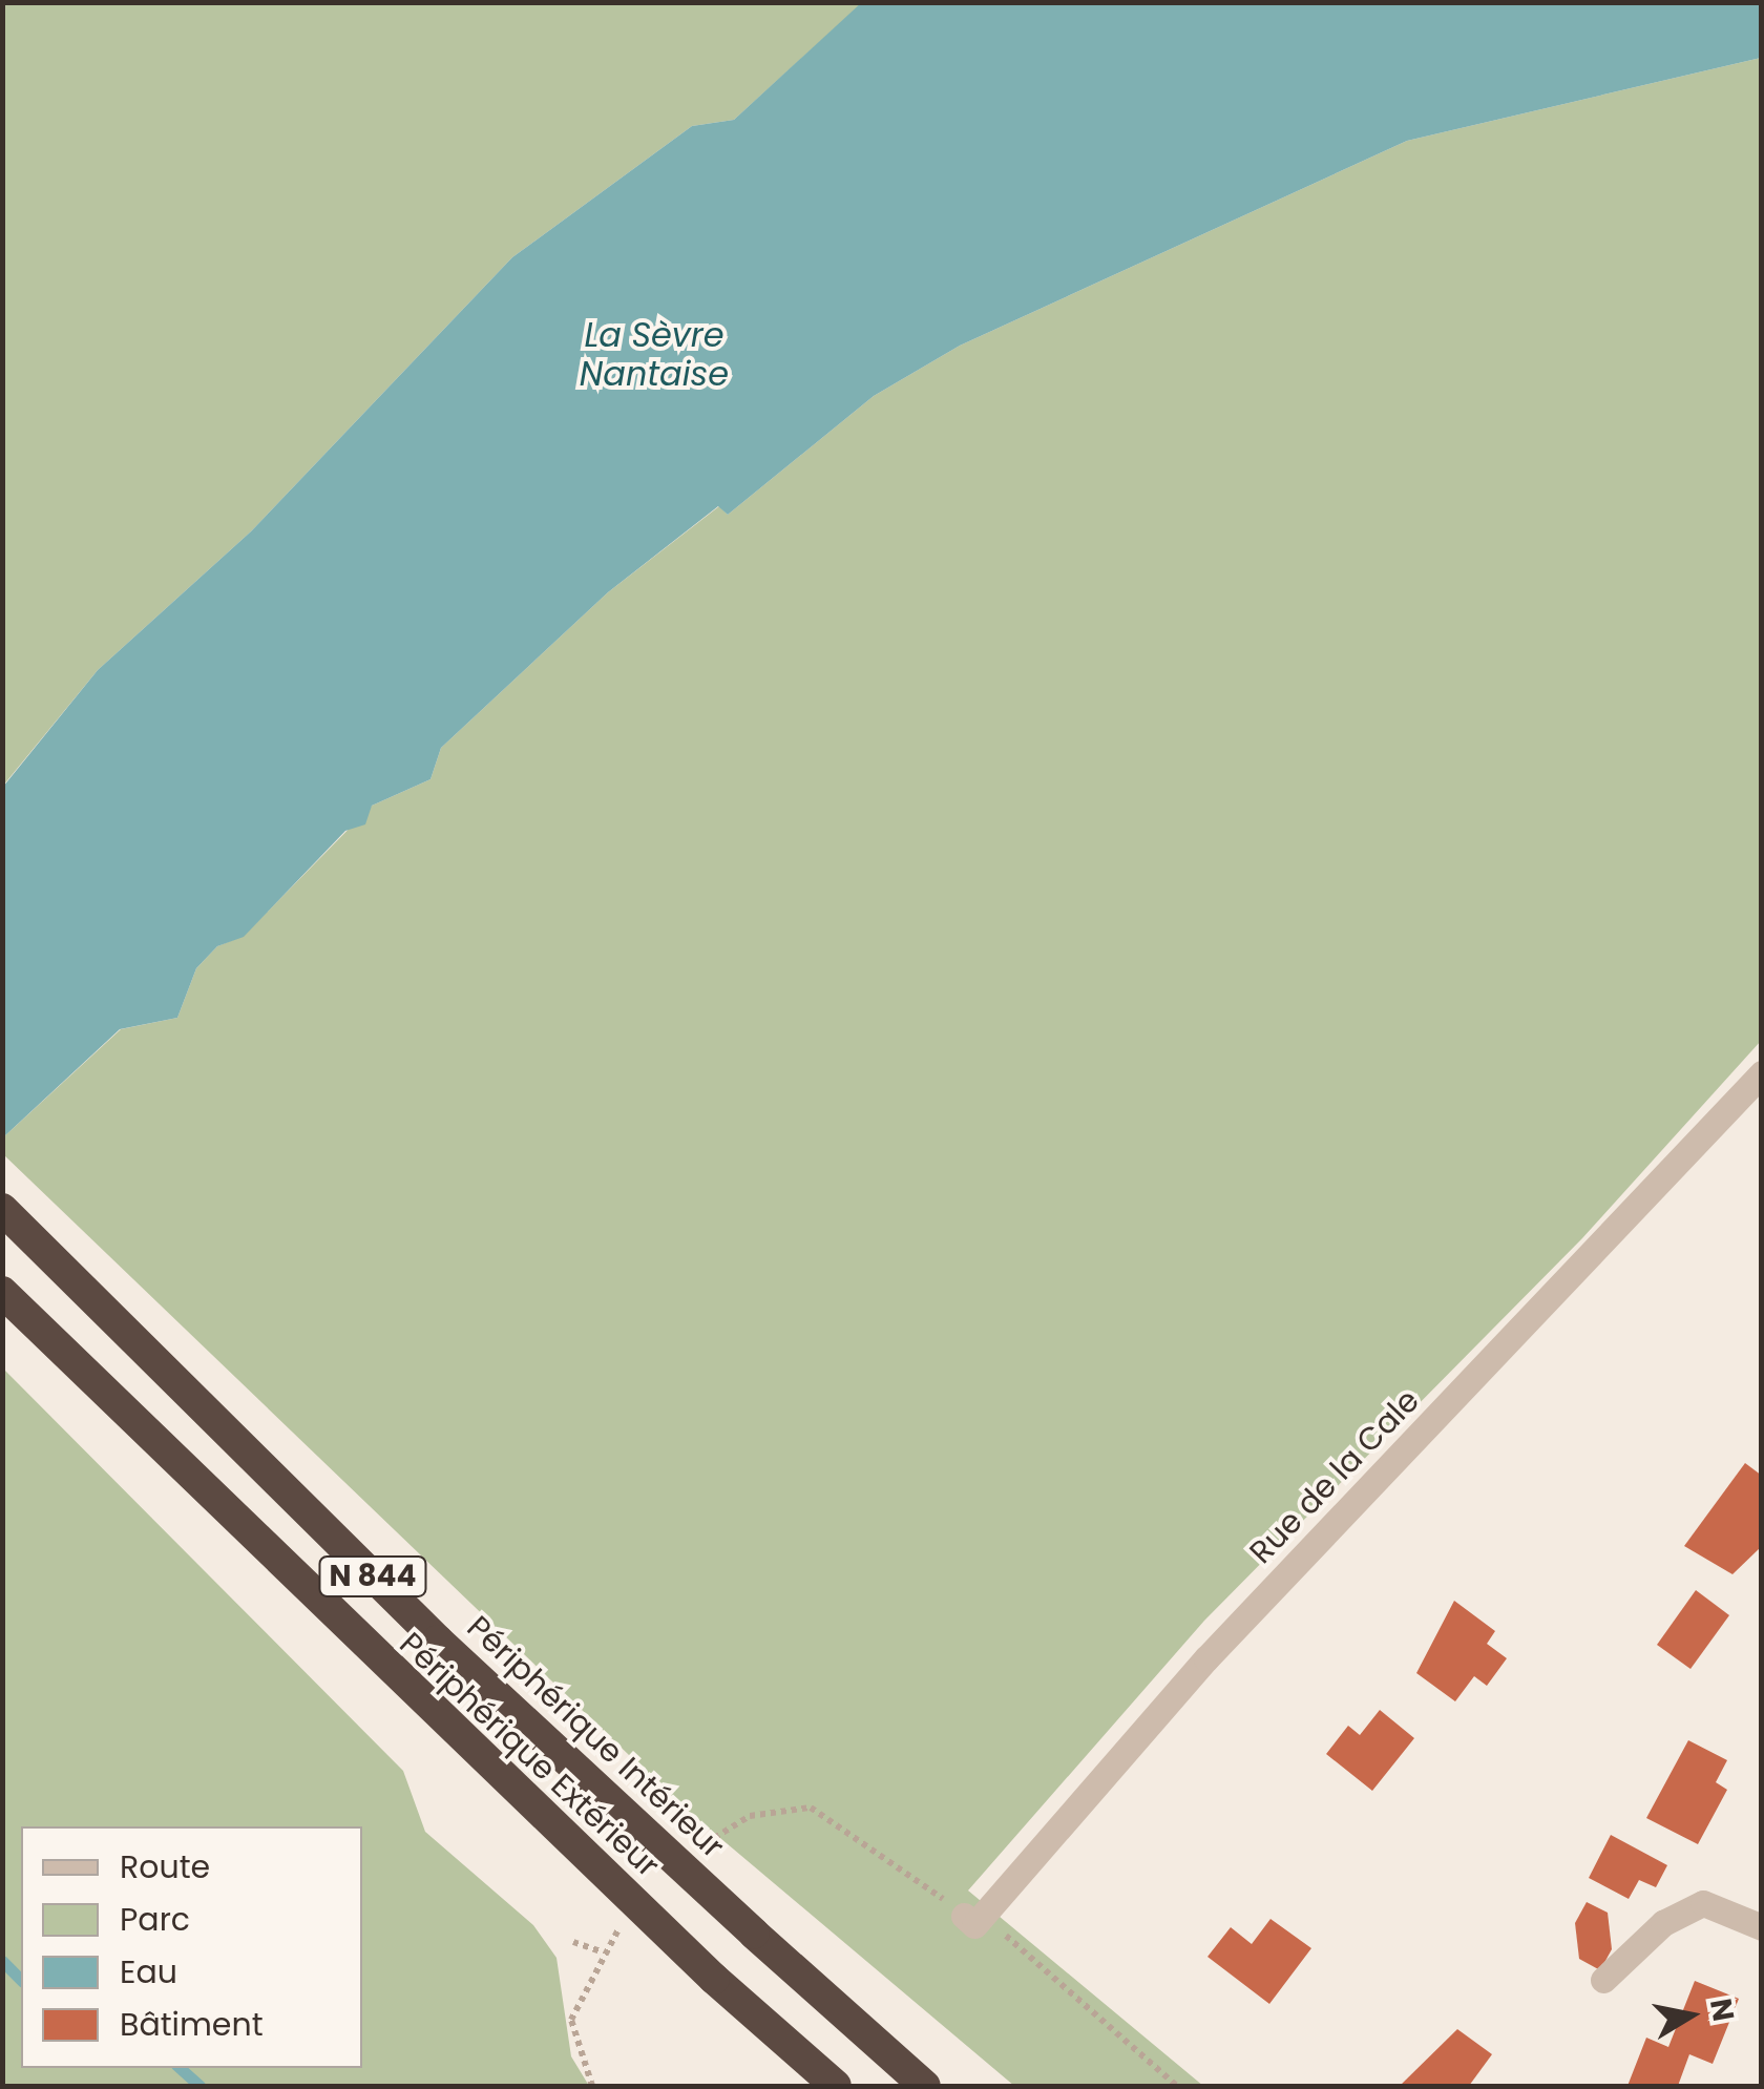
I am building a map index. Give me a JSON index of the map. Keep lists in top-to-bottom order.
{
  "streets": {
    "highway": ["N 844", "Périphérique Intérieur", "Périphérique Extérieur"],
    "street": ["Rue de la Cale"]
  },
  "water": ["La Sèvre Nantaise"],
  "legend": [
    "Route",
    "Parc",
    "Eau",
    "Bâtiment"
  ],
  "north": "right"
}
